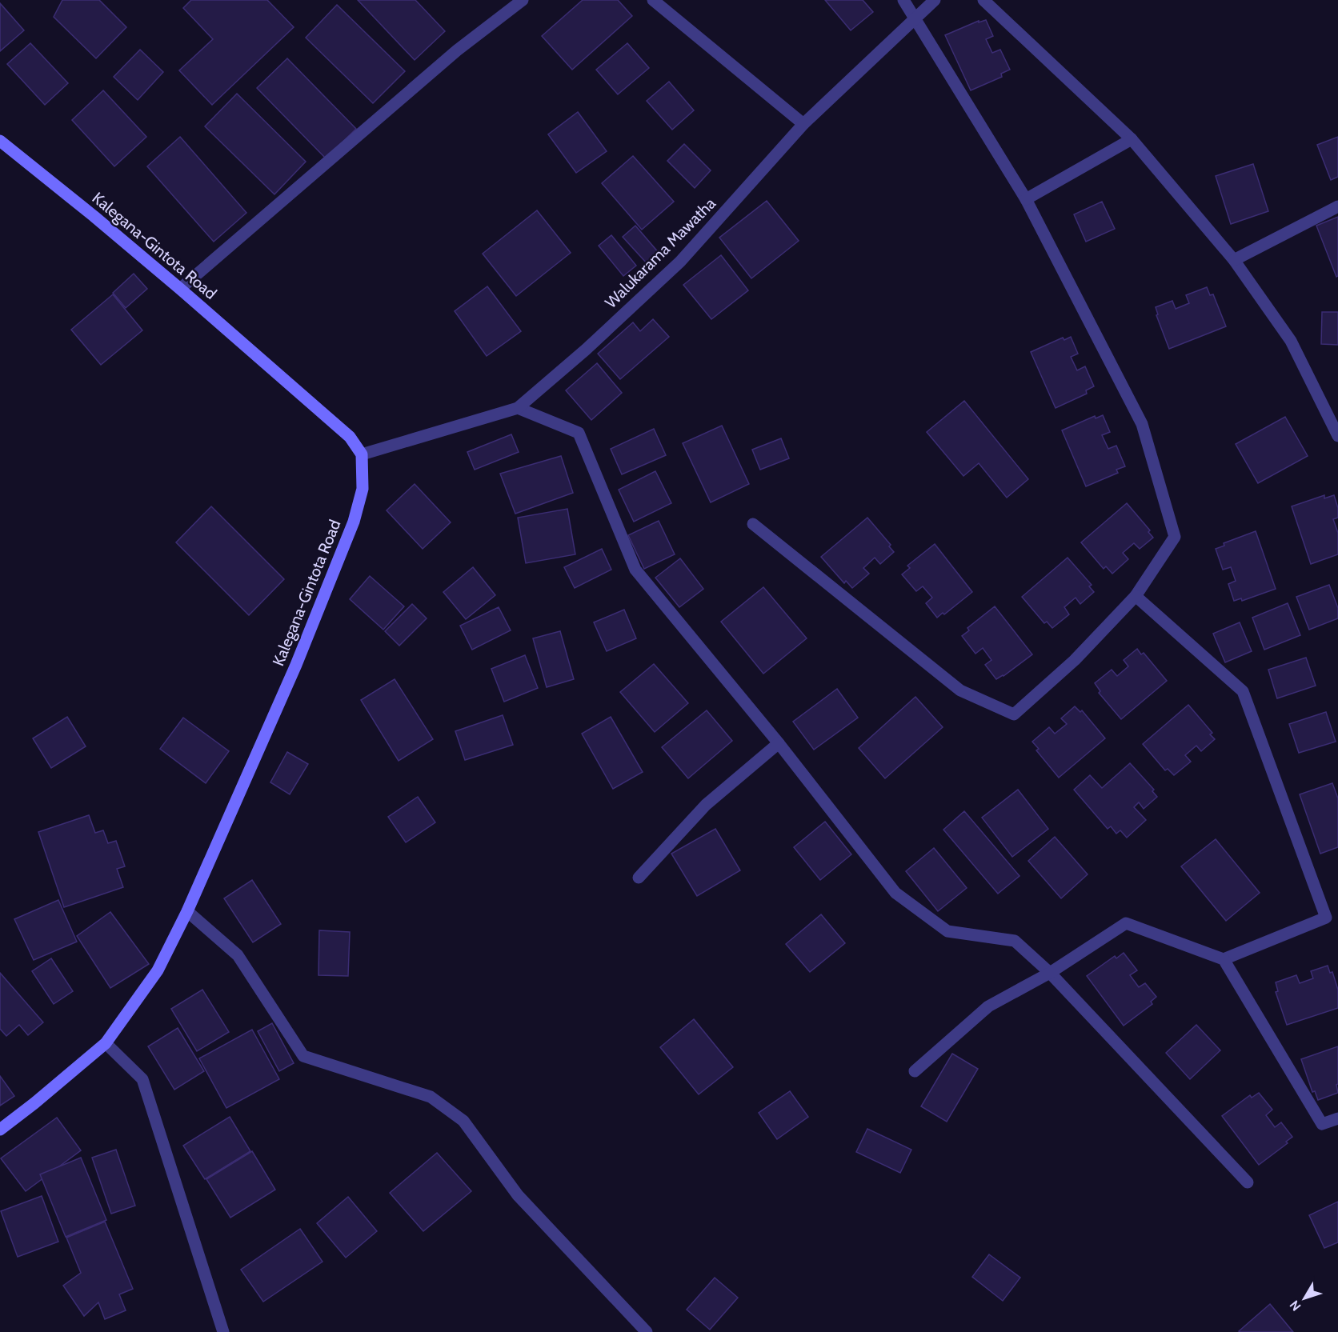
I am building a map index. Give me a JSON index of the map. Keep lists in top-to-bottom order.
{
  "streets": {
    "main road": ["Kalegana-Gintota Road"],
    "street": ["Walukarama Mawatha"]
  },
  "crossings": [
    ["Kalegana-Gintota Road", "Walukarama Mawatha"]
  ],
  "north": "bottom left"
}
